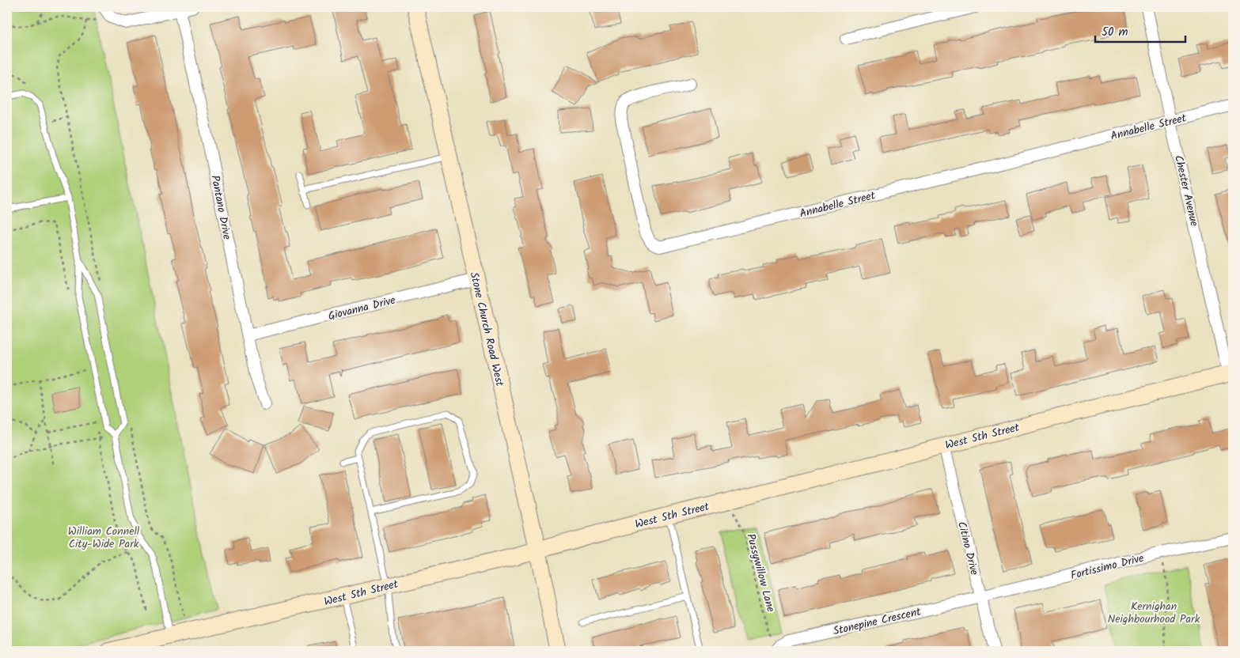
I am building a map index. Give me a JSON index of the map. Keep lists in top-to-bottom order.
{
  "streets": {
    "street": [
      "Annabelle Street",
      "Chester Avenue",
      "Pantano Drive",
      "Giovanna Drive",
      "Stone Church Road West",
      "West 5th Street",
      "Citino Drive",
      "Fortissimo Drive",
      "Stonepine Crescent"
    ],
    "path": ["Pussywillow Lane"]
  },
  "crossings": [
    ["Annabelle Street", "Chester Avenue"],
    ["Chester Avenue", "West 5th Street"],
    ["Pantano Drive", "Giovanna Drive"],
    ["Giovanna Drive", "Stone Church Road West"],
    ["Stone Church Road West", "West 5th Street"],
    ["West 5th Street", "Citino Drive"],
    ["West 5th Street", "Pussywillow Lane"],
    ["Citino Drive", "Fortissimo Drive"],
    ["Citino Drive", "Stonepine Crescent"],
    ["Fortissimo Drive", "Stonepine Crescent"],
    ["Pussywillow Lane", "Stonepine Crescent"]
  ],
  "parks": ["William Connell City-Wide Park", "Kernighan Neighbourhood Park"],
  "scale_bar": "50 m"
}
